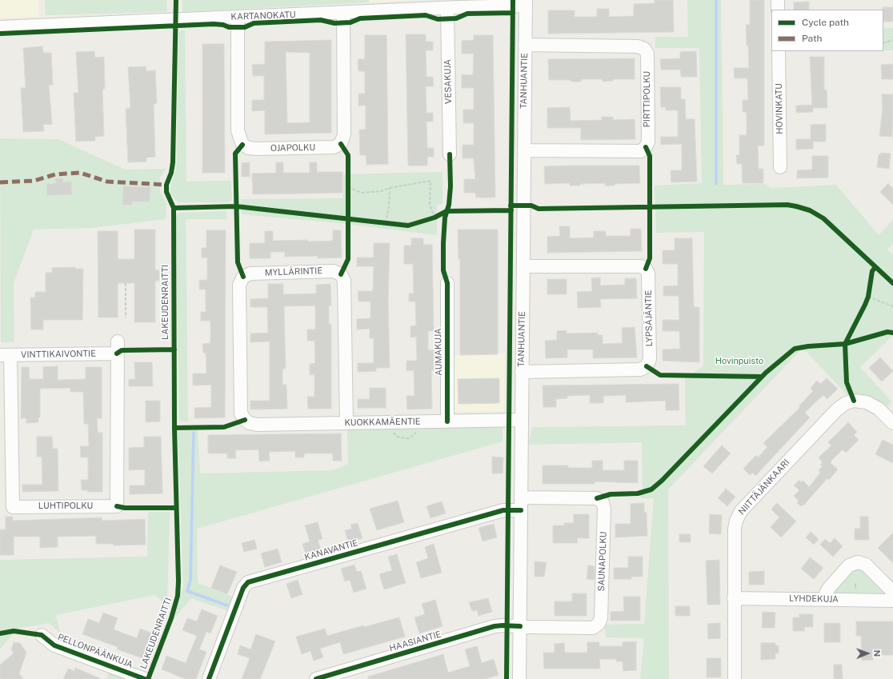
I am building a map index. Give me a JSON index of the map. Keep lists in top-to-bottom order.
{
  "streets": {
    "street": [
      "KARTANOKATU",
      "TANHUANTIE",
      "VESAKUJA",
      "PIRTTIPOLKU",
      "HOVINKATU",
      "OJAPOLKU",
      "MYLLÄRINTIE",
      "LYPSÄJÄNTIE",
      "AUMAKUJA",
      "VINTTIKAIVONTIE",
      "KUOKKAMÄENTIE",
      "NIITTÄJÄNKAARI",
      "LUHTIPOLKU",
      "KANAVANTIE",
      "SAUNAPOLKU",
      "LYHDEKUJA",
      "HAASIANTIE",
      "PELLONPÄÄNKUJA"
    ],
    "cycle path": ["LAKEUDENRAITTI"]
  },
  "crossings": [
    ["KARTANOKATU", "TANHUANTIE"],
    ["KARTANOKATU", "VESAKUJA"],
    ["KARTANOKATU", "OJAPOLKU"],
    ["TANHUANTIE", "PIRTTIPOLKU"],
    ["TANHUANTIE", "LYPSÄJÄNTIE"],
    ["TANHUANTIE", "KUOKKAMÄENTIE"],
    ["TANHUANTIE", "KANAVANTIE"],
    ["TANHUANTIE", "SAUNAPOLKU"],
    ["TANHUANTIE", "HAASIANTIE"],
    ["MYLLÄRINTIE", "KUOKKAMÄENTIE"],
    ["AUMAKUJA", "KUOKKAMÄENTIE"],
    ["VINTTIKAIVONTIE", "LUHTIPOLKU"],
    ["NIITTÄJÄNKAARI", "LYHDEKUJA"],
    ["KANAVANTIE", "SAUNAPOLKU"],
    ["SAUNAPOLKU", "HAASIANTIE"]
  ],
  "parks": ["Hovinpuisto"],
  "legend": ["Cycle path", "Path"],
  "north": "right"
}
